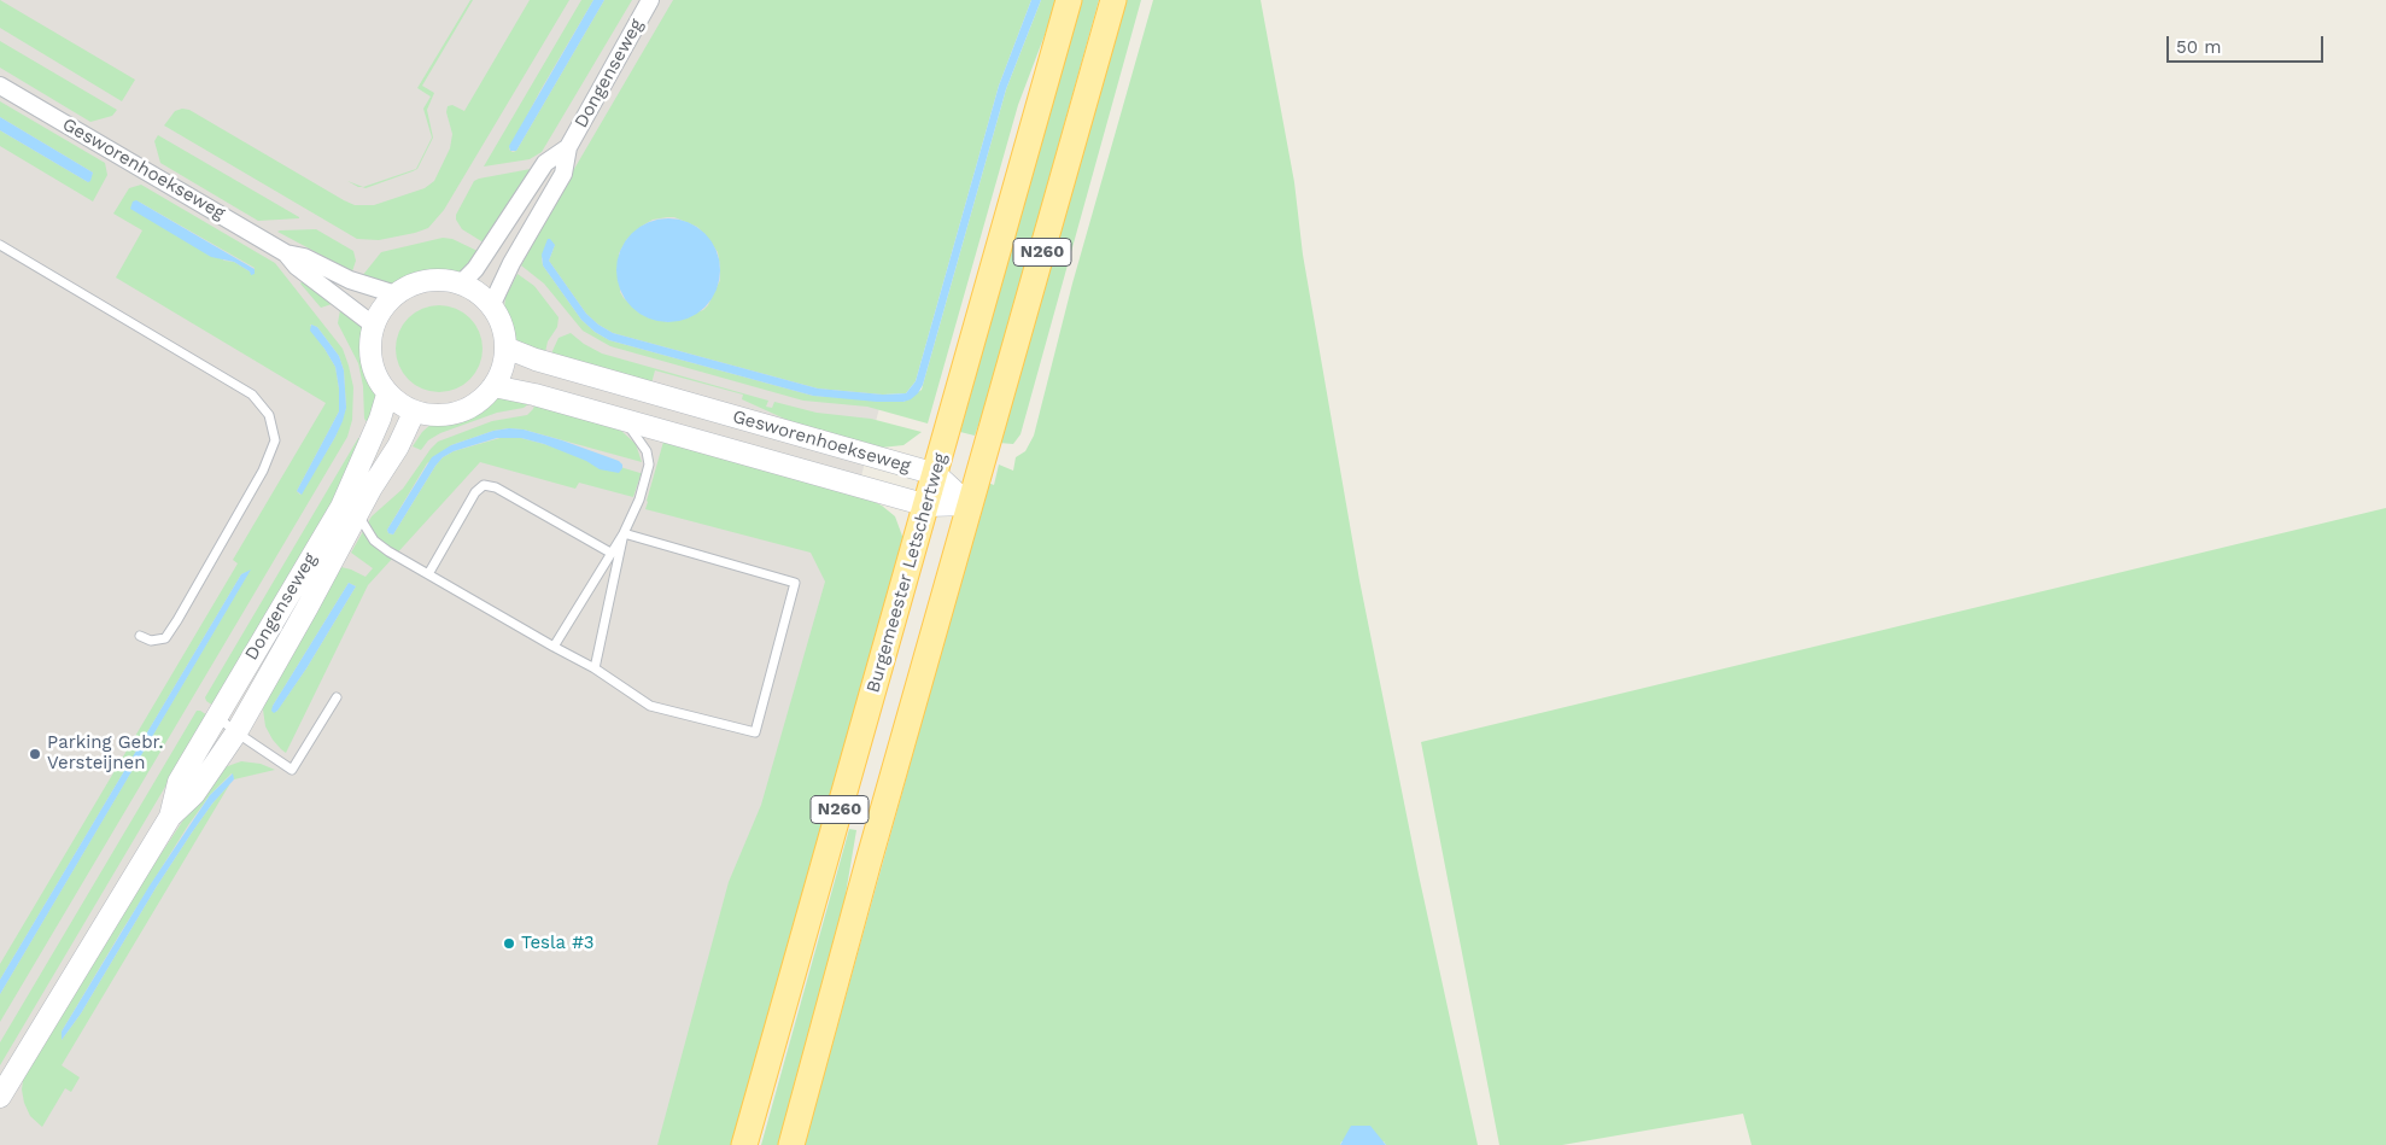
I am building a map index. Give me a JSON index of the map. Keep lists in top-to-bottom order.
{
  "streets": {
    "main road": ["N260", "Burgemeester Letschertweg"],
    "street": ["Dongenseweg", "Gesworenhoekseweg"]
  },
  "crossings": [
    ["Dongenseweg", "Gesworenhoekseweg"],
    ["Gesworenhoekseweg", "N260"],
    ["Gesworenhoekseweg", "Burgemeester Letschertweg"]
  ],
  "places": ["Parking Gebr. Versteijnen", "Tesla #3"],
  "scale_bar": "50 m"
}
